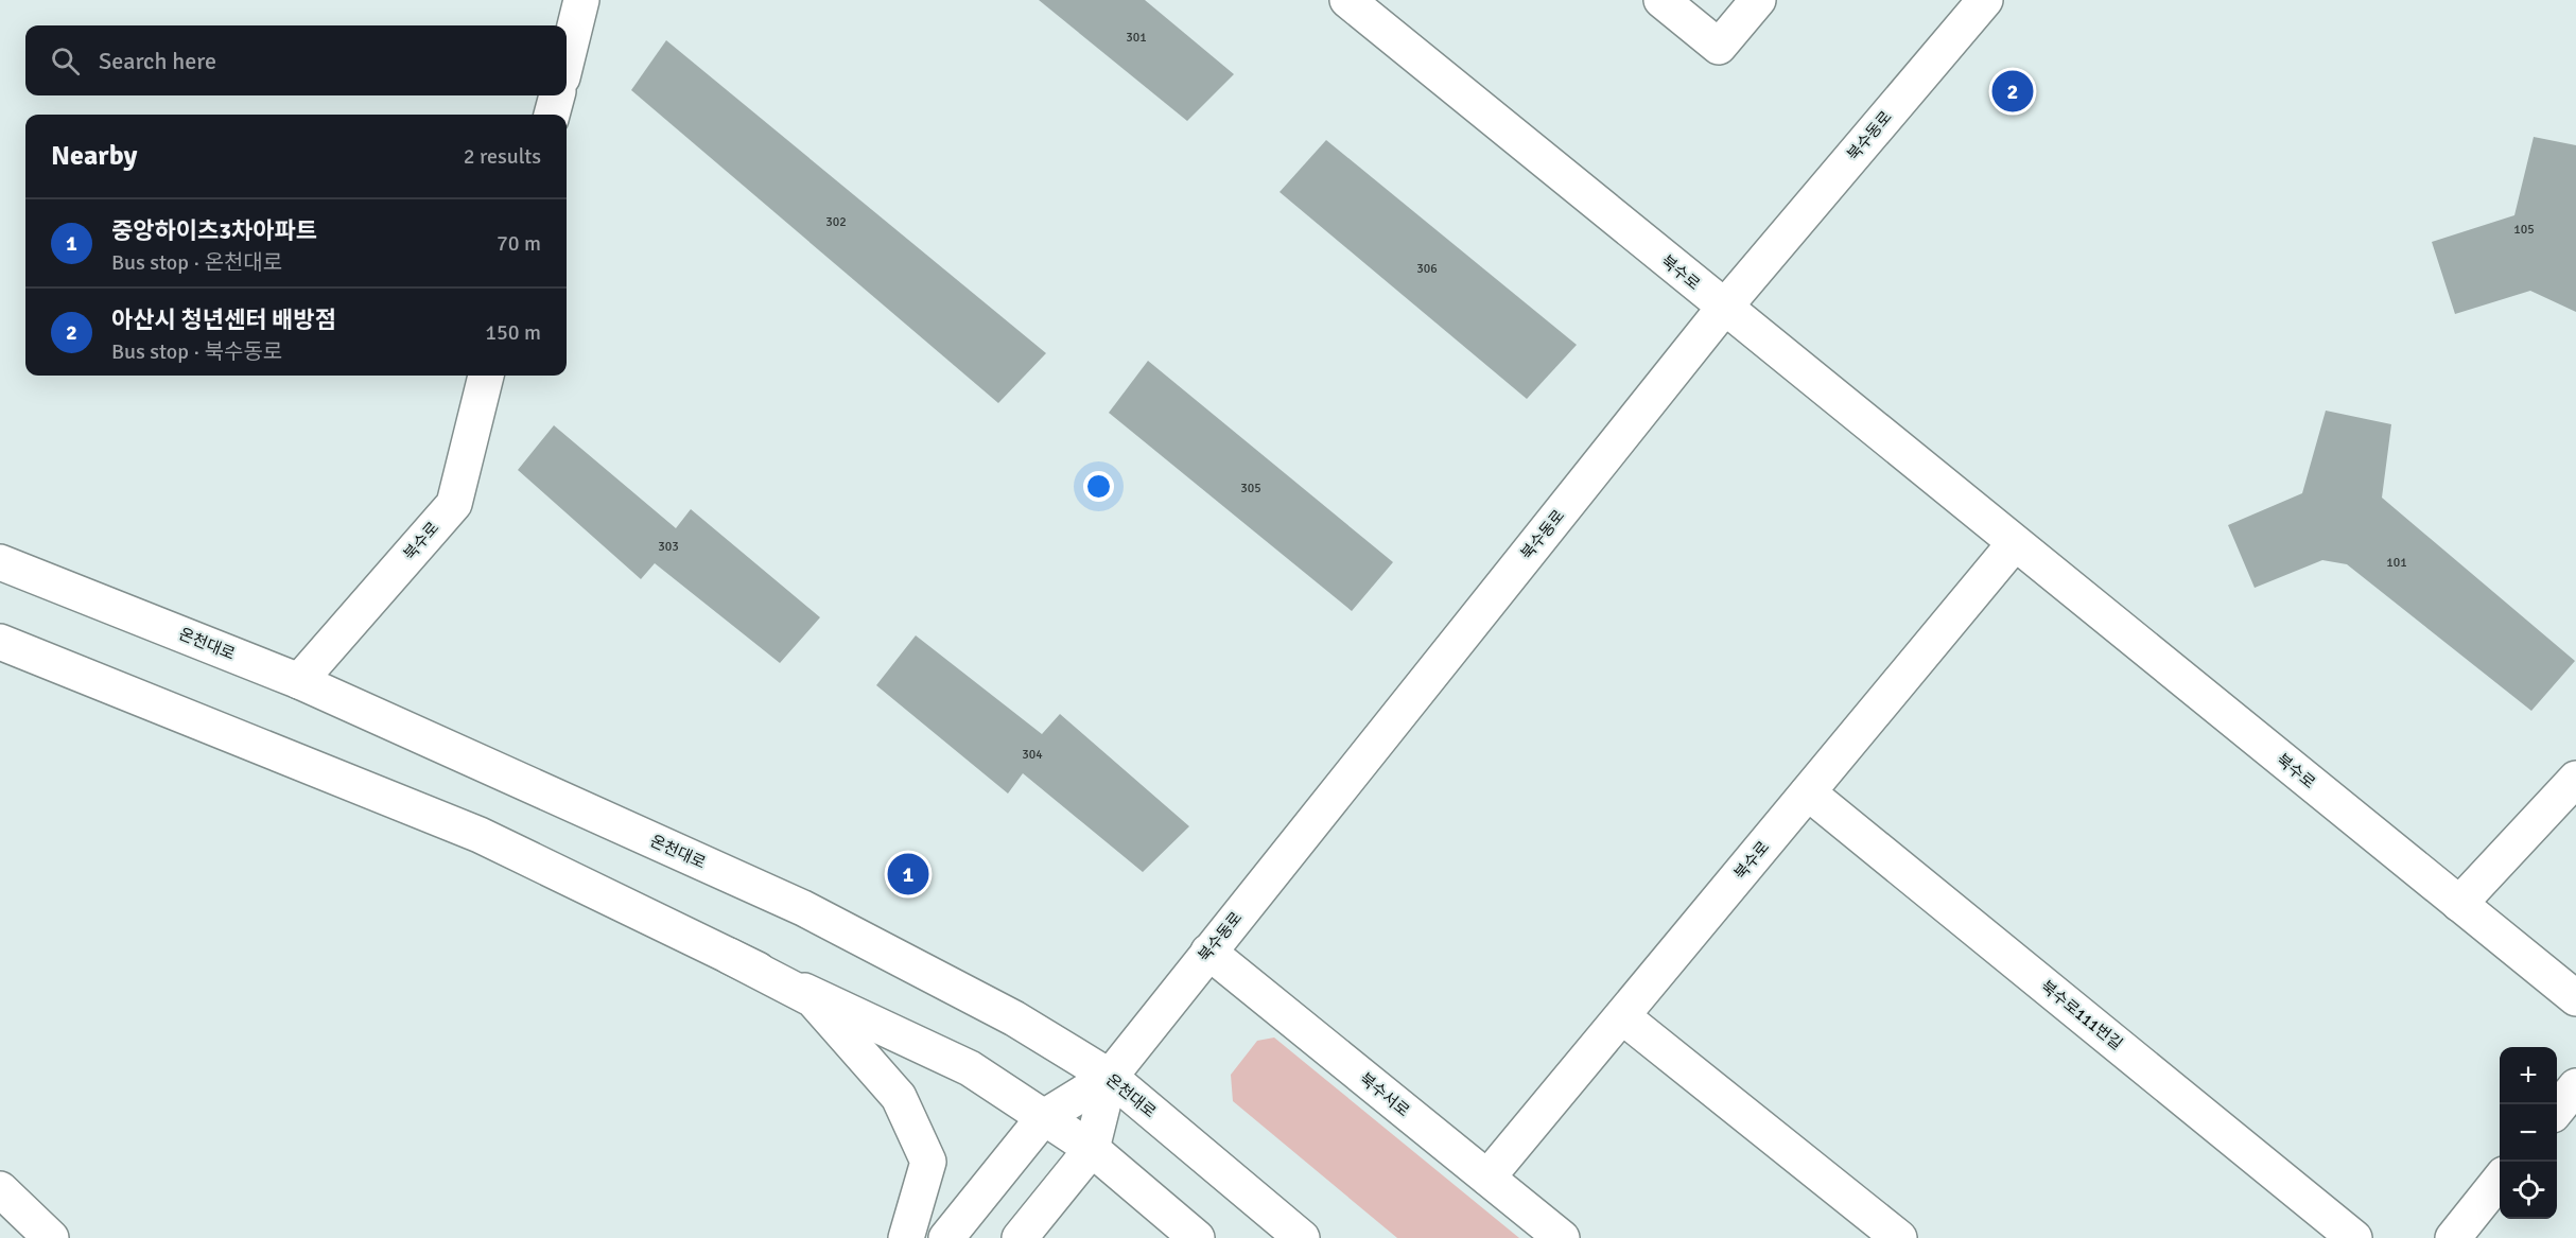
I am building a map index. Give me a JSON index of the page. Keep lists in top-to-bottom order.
{
  "streets": {
    "main road": [
      "북수동로",
      "북수로",
      "온천대로",
      "북수로111번길",
      "북수서로"
    ]
  },
  "crossings": [
    ["북수동로", "북수로"],
    ["북수동로", "온천대로"],
    ["북수동로", "북수서로"],
    ["북수로", "온천대로"],
    ["북수로", "북수로111번길"],
    ["북수로", "북수서로"]
  ],
  "house_numbers": [
    "301",
    "302",
    "105",
    "306",
    "305",
    "303",
    "101",
    "304"
  ],
  "page": {
    "search": "Search here",
    "pins": ["2", "1"],
    "heading": ["Nearby", "2 results"],
    "list": [
      {
        "mark": "1",
        "name": "중앙하이츠3차아파트",
        "note": "Bus stop · 온천대로",
        "value": "70 m"
      },
      {
        "mark": "2",
        "name": "아산시 청년센터 배방점",
        "note": "Bus stop · 북수동로",
        "value": "150 m"
      }
    ],
    "map_buttons": ["+", "−"]
  }
}
